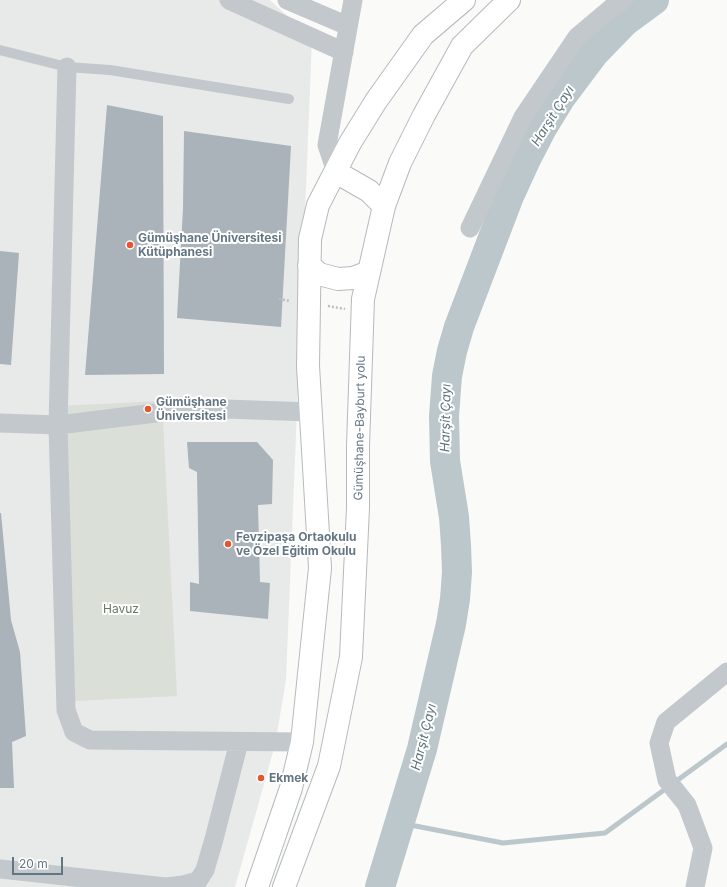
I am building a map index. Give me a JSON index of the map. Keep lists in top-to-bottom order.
{
  "streets": {
    "main road": ["Gümüşhane-Bayburt yolu"]
  },
  "water": ["Harşit Çayı"],
  "parks": ["Havuz"],
  "places": [
    "Gümüşhane Üniversitesi Kütüphanesi",
    "Gümüşhane Üniversitesi",
    "Fevzipaşa Ortaokulu ve Özel Eğitim Okulu",
    "Ekmek"
  ],
  "scale_bar": "20 m"
}
